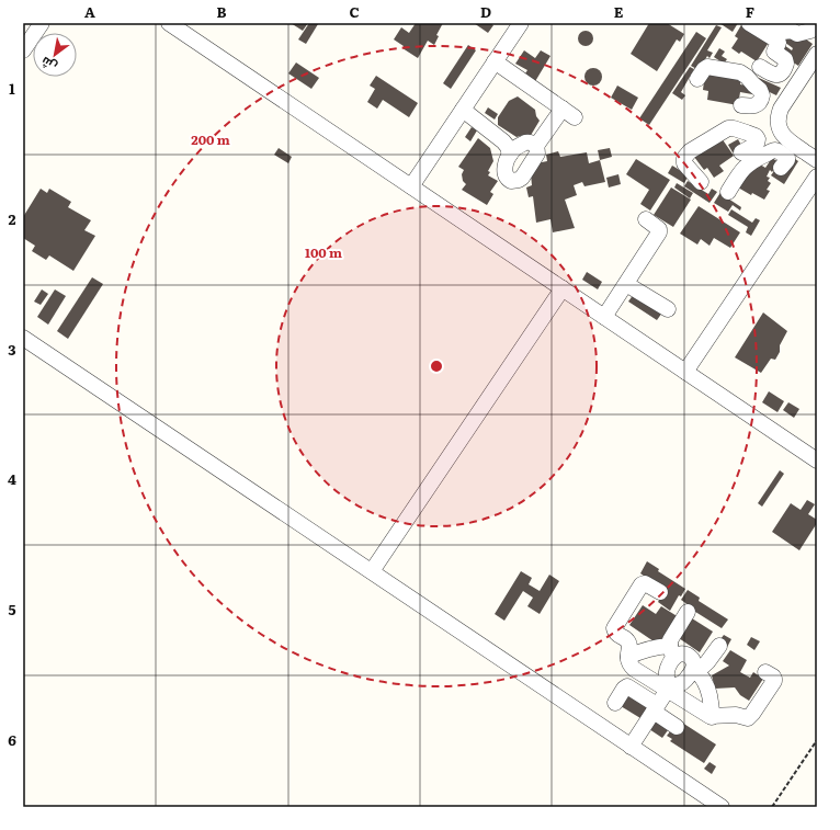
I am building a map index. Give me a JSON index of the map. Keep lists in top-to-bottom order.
{
  "north": "bottom left",
  "grid": {
    "columns": [
      "A",
      "B",
      "C",
      "D",
      "E",
      "F"
    ],
    "rows": [
      "1",
      "2",
      "3",
      "4",
      "5",
      "6"
    ]
  },
  "rings": ["200 m", "100 m"]
}
